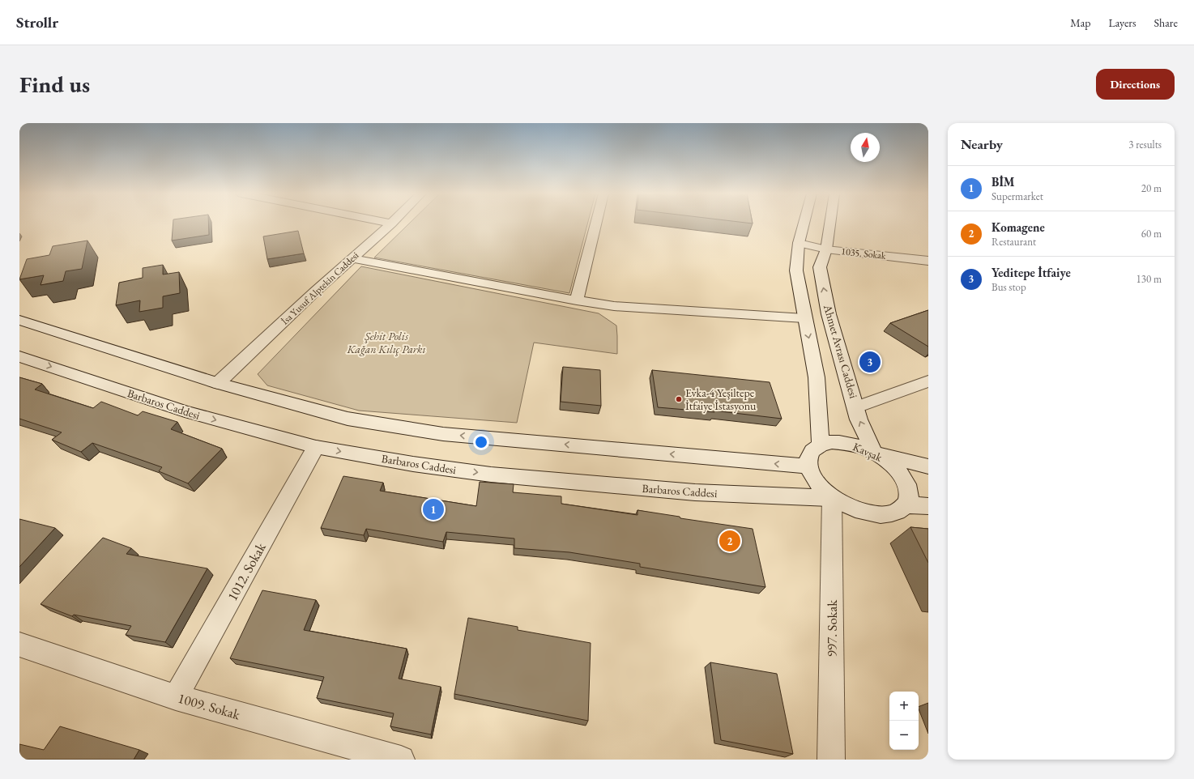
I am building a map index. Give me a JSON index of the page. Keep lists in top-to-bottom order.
{
  "streets": {
    "main road": [
      "1035. Sokak",
      "İsa Yusuf Alptekin Caddesi",
      "Ahmet Avrası Caddesi",
      "Barbaros Caddesi",
      "Kavşak",
      "1012. Sokak",
      "997. Sokak",
      "1009. Sokak"
    ]
  },
  "crossings": [
    ["1035. Sokak", "Ahmet Avrası Caddesi"],
    ["Ahmet Avrası Caddesi", "Barbaros Caddesi"],
    ["Ahmet Avrası Caddesi", "Kavşak"],
    ["Ahmet Avrası Caddesi", "997. Sokak"],
    ["Barbaros Caddesi", "Kavşak"],
    ["Barbaros Caddesi", "1012. Sokak"],
    ["Barbaros Caddesi", "997. Sokak"],
    ["Kavşak", "997. Sokak"],
    ["1012. Sokak", "1009. Sokak"]
  ],
  "parks": ["Şehit Polis Kağan Kılıç Parkı"],
  "places": ["Evka-4 Yeşiltepe İtfaiye İstasyonu"],
  "north": "top",
  "page": {
    "header": "Strollr",
    "nav": ["Map", "Layers", "Share"],
    "buttons": "Directions",
    "title": "Find us",
    "heading": ["Nearby", "3 results"],
    "list": [
      {
        "mark": "1",
        "name": "BİM",
        "note": "Supermarket",
        "value": "20 m"
      },
      {
        "mark": "2",
        "name": "Komagene",
        "note": "Restaurant",
        "value": "60 m"
      },
      {
        "mark": "3",
        "name": "Yeditepe İtfaiye",
        "note": "Bus stop",
        "value": "130 m"
      }
    ],
    "pins": ["3", "1", "2"],
    "map_buttons": ["+", "−"]
  }
}
